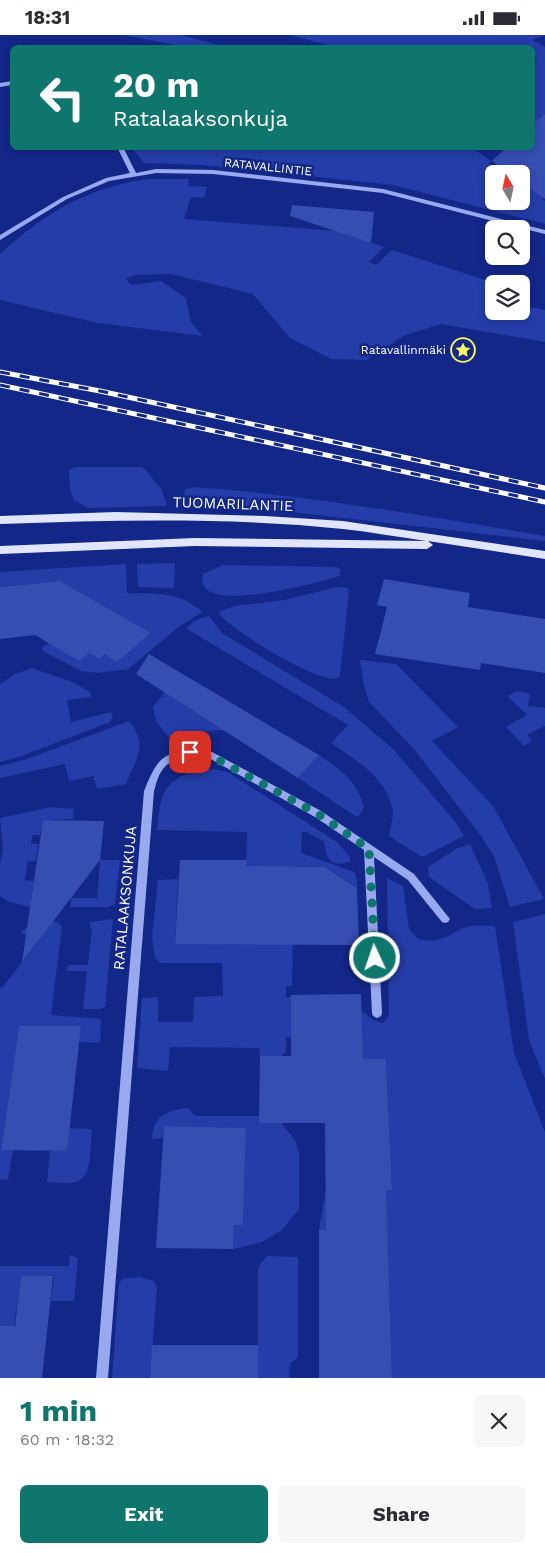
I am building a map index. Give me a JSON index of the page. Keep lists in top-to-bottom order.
{
  "streets": {
    "main road": ["TUOMARILANTIE"],
    "street": ["RATAVALLINTIE", "RATALAAKSONKUJA"]
  },
  "places": {
    "place": ["Ratavallinmäki"]
  },
  "north": "top",
  "page": {
    "status": "18:31",
    "turn": ["20 m", "Ratalaaksonkuja"],
    "heading": ["1 min", "60 m · 18:32"],
    "buttons": ["Exit", "Share"]
  }
}
